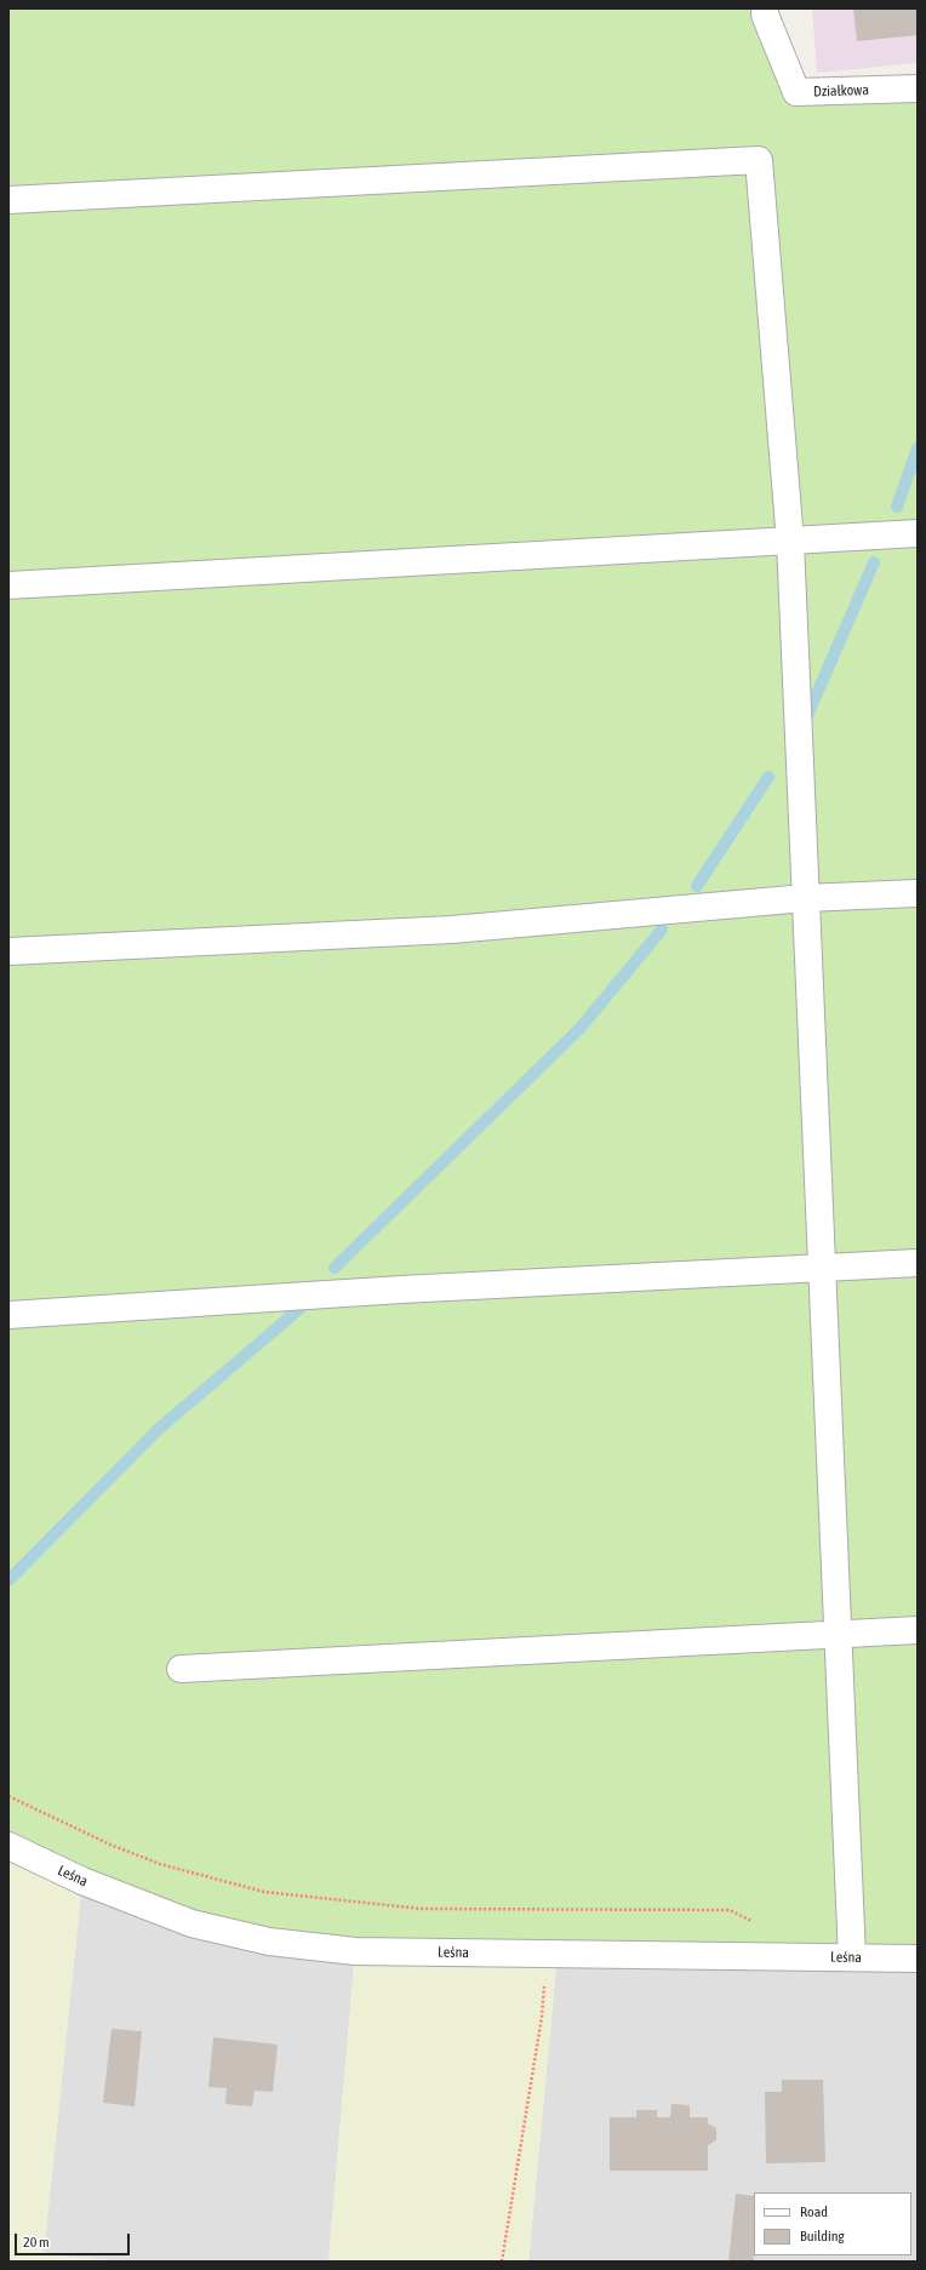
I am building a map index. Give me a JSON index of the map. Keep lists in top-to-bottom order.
{
  "streets": {
    "street": ["Działkowa", "Leśna"]
  },
  "legend": ["Road", "Building"],
  "scale_bar": "20 m"
}
